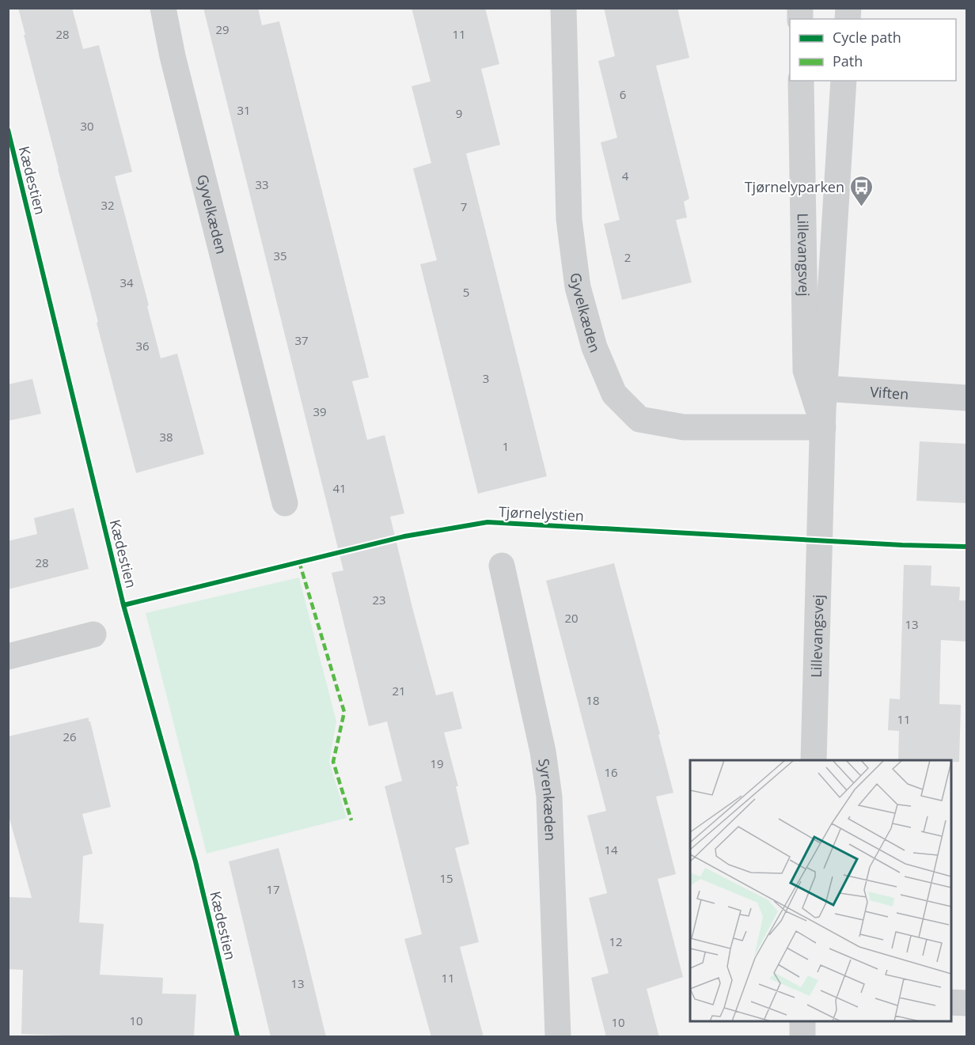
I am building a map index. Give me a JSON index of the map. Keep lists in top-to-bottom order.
{
  "streets": {
    "street": [
      "Gyvelkæden",
      "Lillevangsvej",
      "Viften",
      "Syrenkæden"
    ],
    "cycle path": ["Kædestien", "Tjørnelystien"]
  },
  "crossings": [
    ["Gyvelkæden", "Lillevangsvej"],
    ["Lillevangsvej", "Viften"]
  ],
  "places": {
    "bus stop": ["Tjørnelyparken"]
  },
  "house_numbers": [
    "29",
    "28",
    "11",
    "6",
    "31",
    "9",
    "30",
    "4",
    "33",
    "32",
    "7",
    "35",
    "2",
    "34",
    "5",
    "37",
    "36",
    "3",
    "39",
    "38",
    "1",
    "41",
    "28",
    "23",
    "20",
    "13",
    "21",
    "18",
    "11",
    "26",
    "19",
    "16",
    "14",
    "15",
    "17",
    "12",
    "11",
    "13",
    "10",
    "10"
  ],
  "legend": ["Cycle path", "Path"]
}
